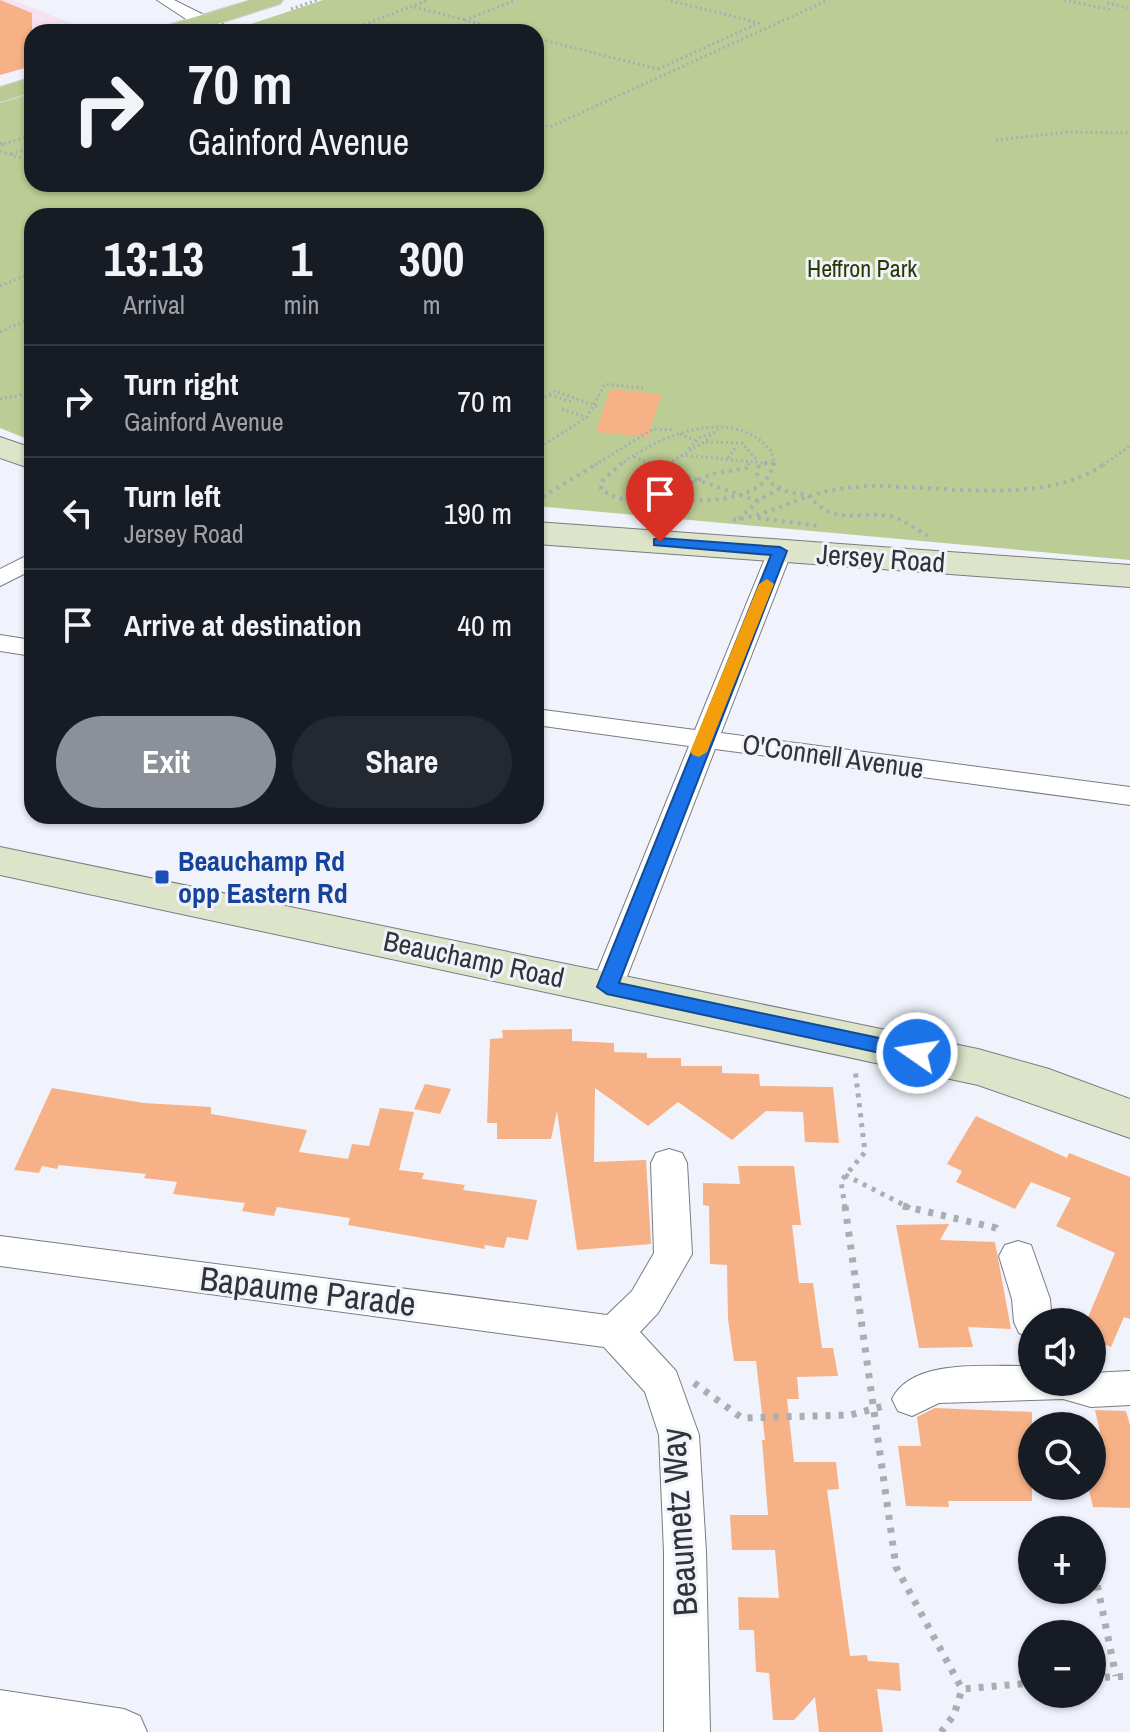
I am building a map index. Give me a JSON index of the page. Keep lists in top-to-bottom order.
{
  "streets": {
    "main road": ["Jersey Road", "Beauchamp Road"],
    "street": ["O'Connell Avenue", "Bapaume Parade", "Beaumetz Way"]
  },
  "crossings": [
    ["Bapaume Parade", "Beaumetz Way"]
  ],
  "parks": ["Heffron Park"],
  "places": {
    "transit": ["Beauchamp Rd opp Eastern Rd"]
  },
  "page": {
    "turn": ["70 m", "Gainford Avenue"],
    "eta": [
      "13:13",
      "Arrival",
      "1",
      "min",
      "300",
      "m"
    ],
    "list": [
      {
        "name": "Turn right",
        "note": "Gainford Avenue",
        "value": "70 m"
      },
      {
        "name": "Turn left",
        "note": "Jersey Road",
        "value": "190 m"
      },
      {
        "name": "Arrive at destination",
        "value": "40 m"
      }
    ],
    "buttons": ["Exit", "Share"],
    "map_buttons": ["+", "−"]
  }
}
